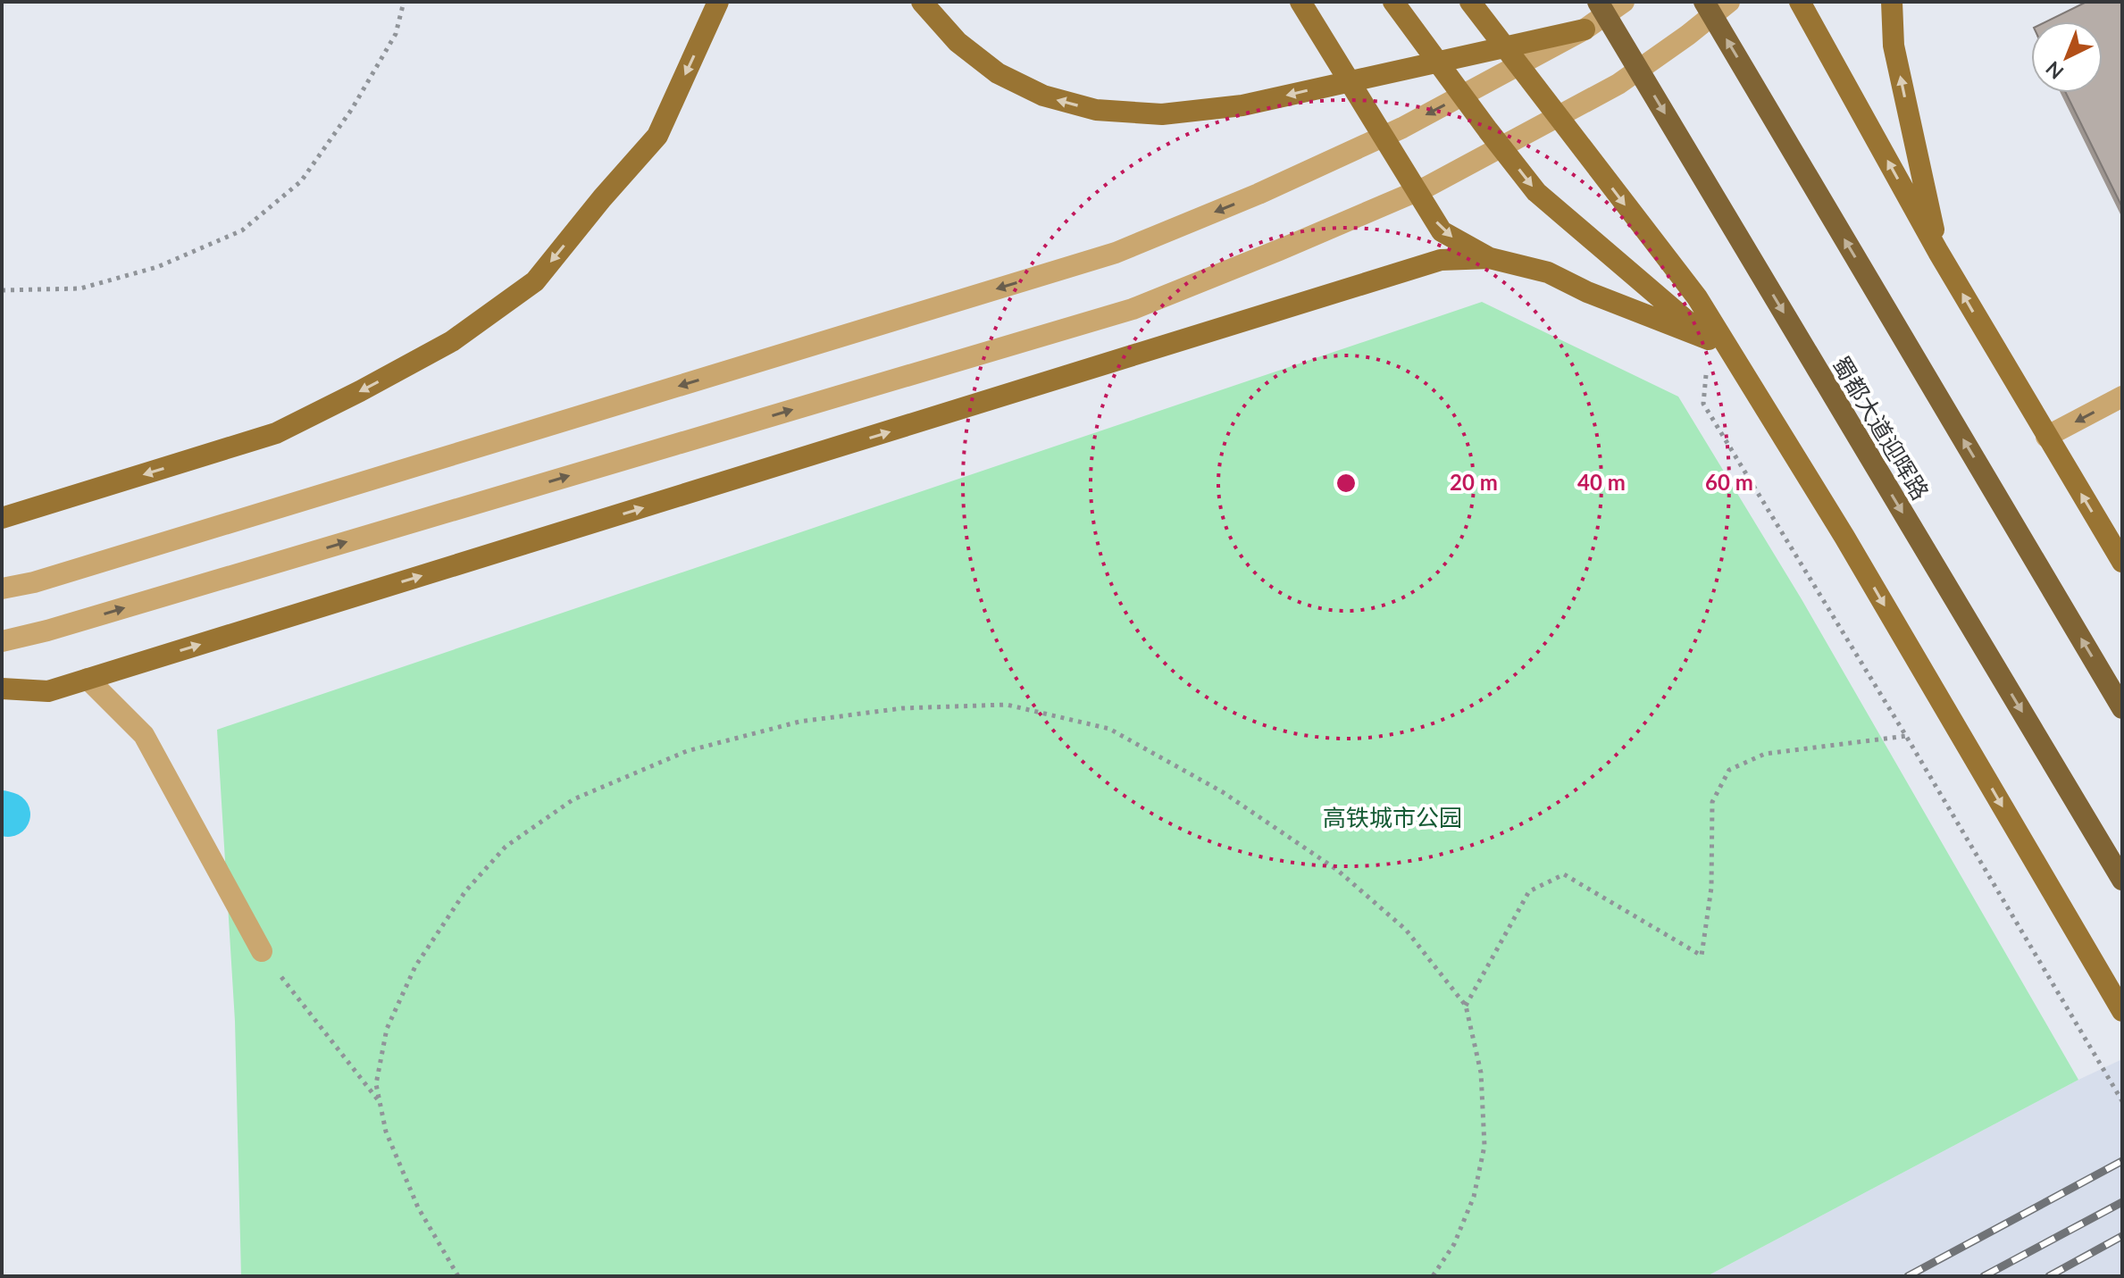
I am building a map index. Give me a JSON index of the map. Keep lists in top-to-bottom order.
{
  "streets": {
    "highway": ["蜀都大道迎晖路"]
  },
  "parks": ["高铁城市公园"],
  "north": "bottom left",
  "rings": ["20 m", "40 m", "60 m"]
}
